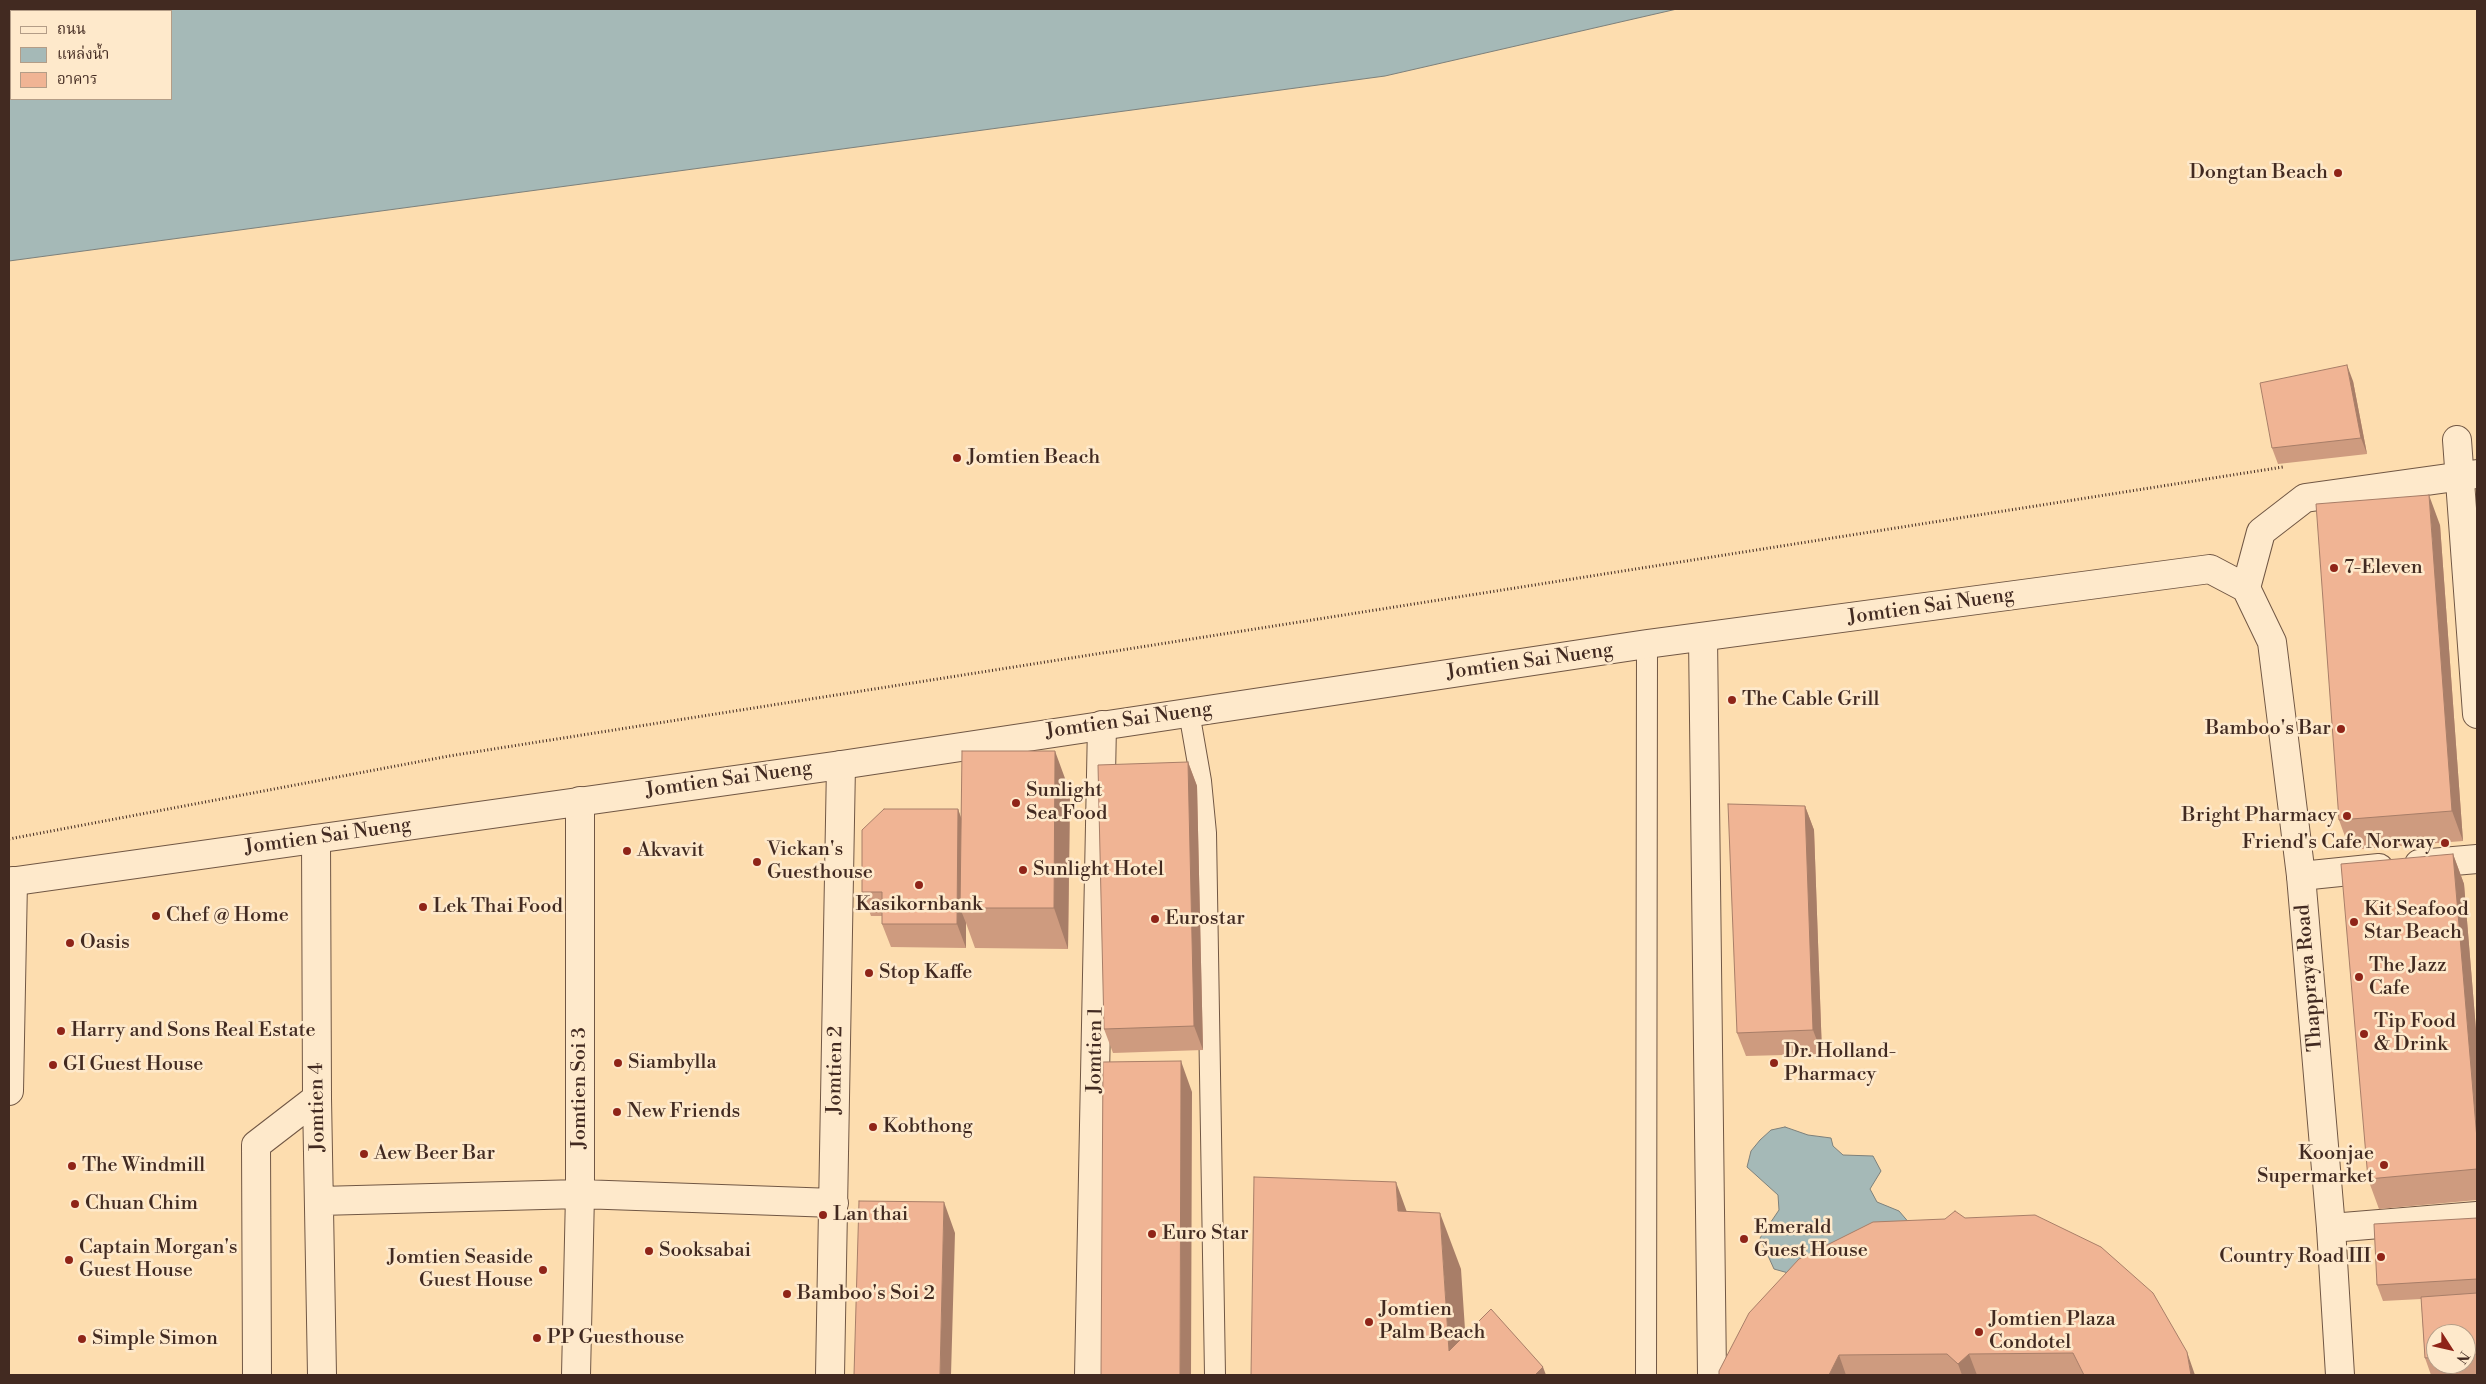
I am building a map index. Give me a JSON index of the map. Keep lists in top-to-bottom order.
{
  "streets": {
    "street": [
      "Jomtien Sai Nueng",
      "Thappraya Road",
      "Jomtien 1",
      "Jomtien 2",
      "Jomtien Soi 3",
      "Jomtien 4"
    ]
  },
  "crossings": [
    ["Jomtien Sai Nueng", "Thappraya Road"],
    ["Jomtien Sai Nueng", "Jomtien 1"],
    ["Jomtien Sai Nueng", "Jomtien 2"],
    ["Jomtien Sai Nueng", "Jomtien Soi 3"],
    ["Jomtien Sai Nueng", "Jomtien 4"]
  ],
  "places": [
    "Dongtan Beach",
    "Jomtien Beach",
    "7-Eleven",
    "The Cable Grill",
    "Bamboo's Bar",
    "Sunlight Sea Food",
    "Bright Pharmacy",
    "Friend's Cafe Norway",
    "Akvavit",
    "Vickan's Guesthouse",
    "Sunlight Hotel",
    "Kasikornbank",
    "Lek Thai Food",
    "Chef @ Home",
    "Eurostar",
    "Kit Seafood Star Beach",
    "Oasis",
    "Stop Kaffe",
    "The Jazz Cafe",
    "Harry and Sons Real Estate",
    "Tip Food & Drink",
    "Siambylla",
    "Dr. Holland- Pharmacy",
    "GI Guest House",
    "New Friends",
    "Kobthong",
    "Aew Beer Bar",
    "Koonjae Supermarket",
    "The Windmill",
    "Chuan Chim",
    "Lan thai",
    "Euro Star",
    "Emerald Guest House",
    "Sooksabai",
    "Country Road III",
    "Captain Morgan's Guest House",
    "Jomtien Seaside Guest House",
    "Bamboo's Soi 2",
    "Jomtien Palm Beach",
    "Jomtien Plaza Condotel",
    "PP Guesthouse",
    "Simple Simon"
  ],
  "legend": ["ถนน", "แหล่งน้ำ", "อาคาร"],
  "north": "bottom right"
}
